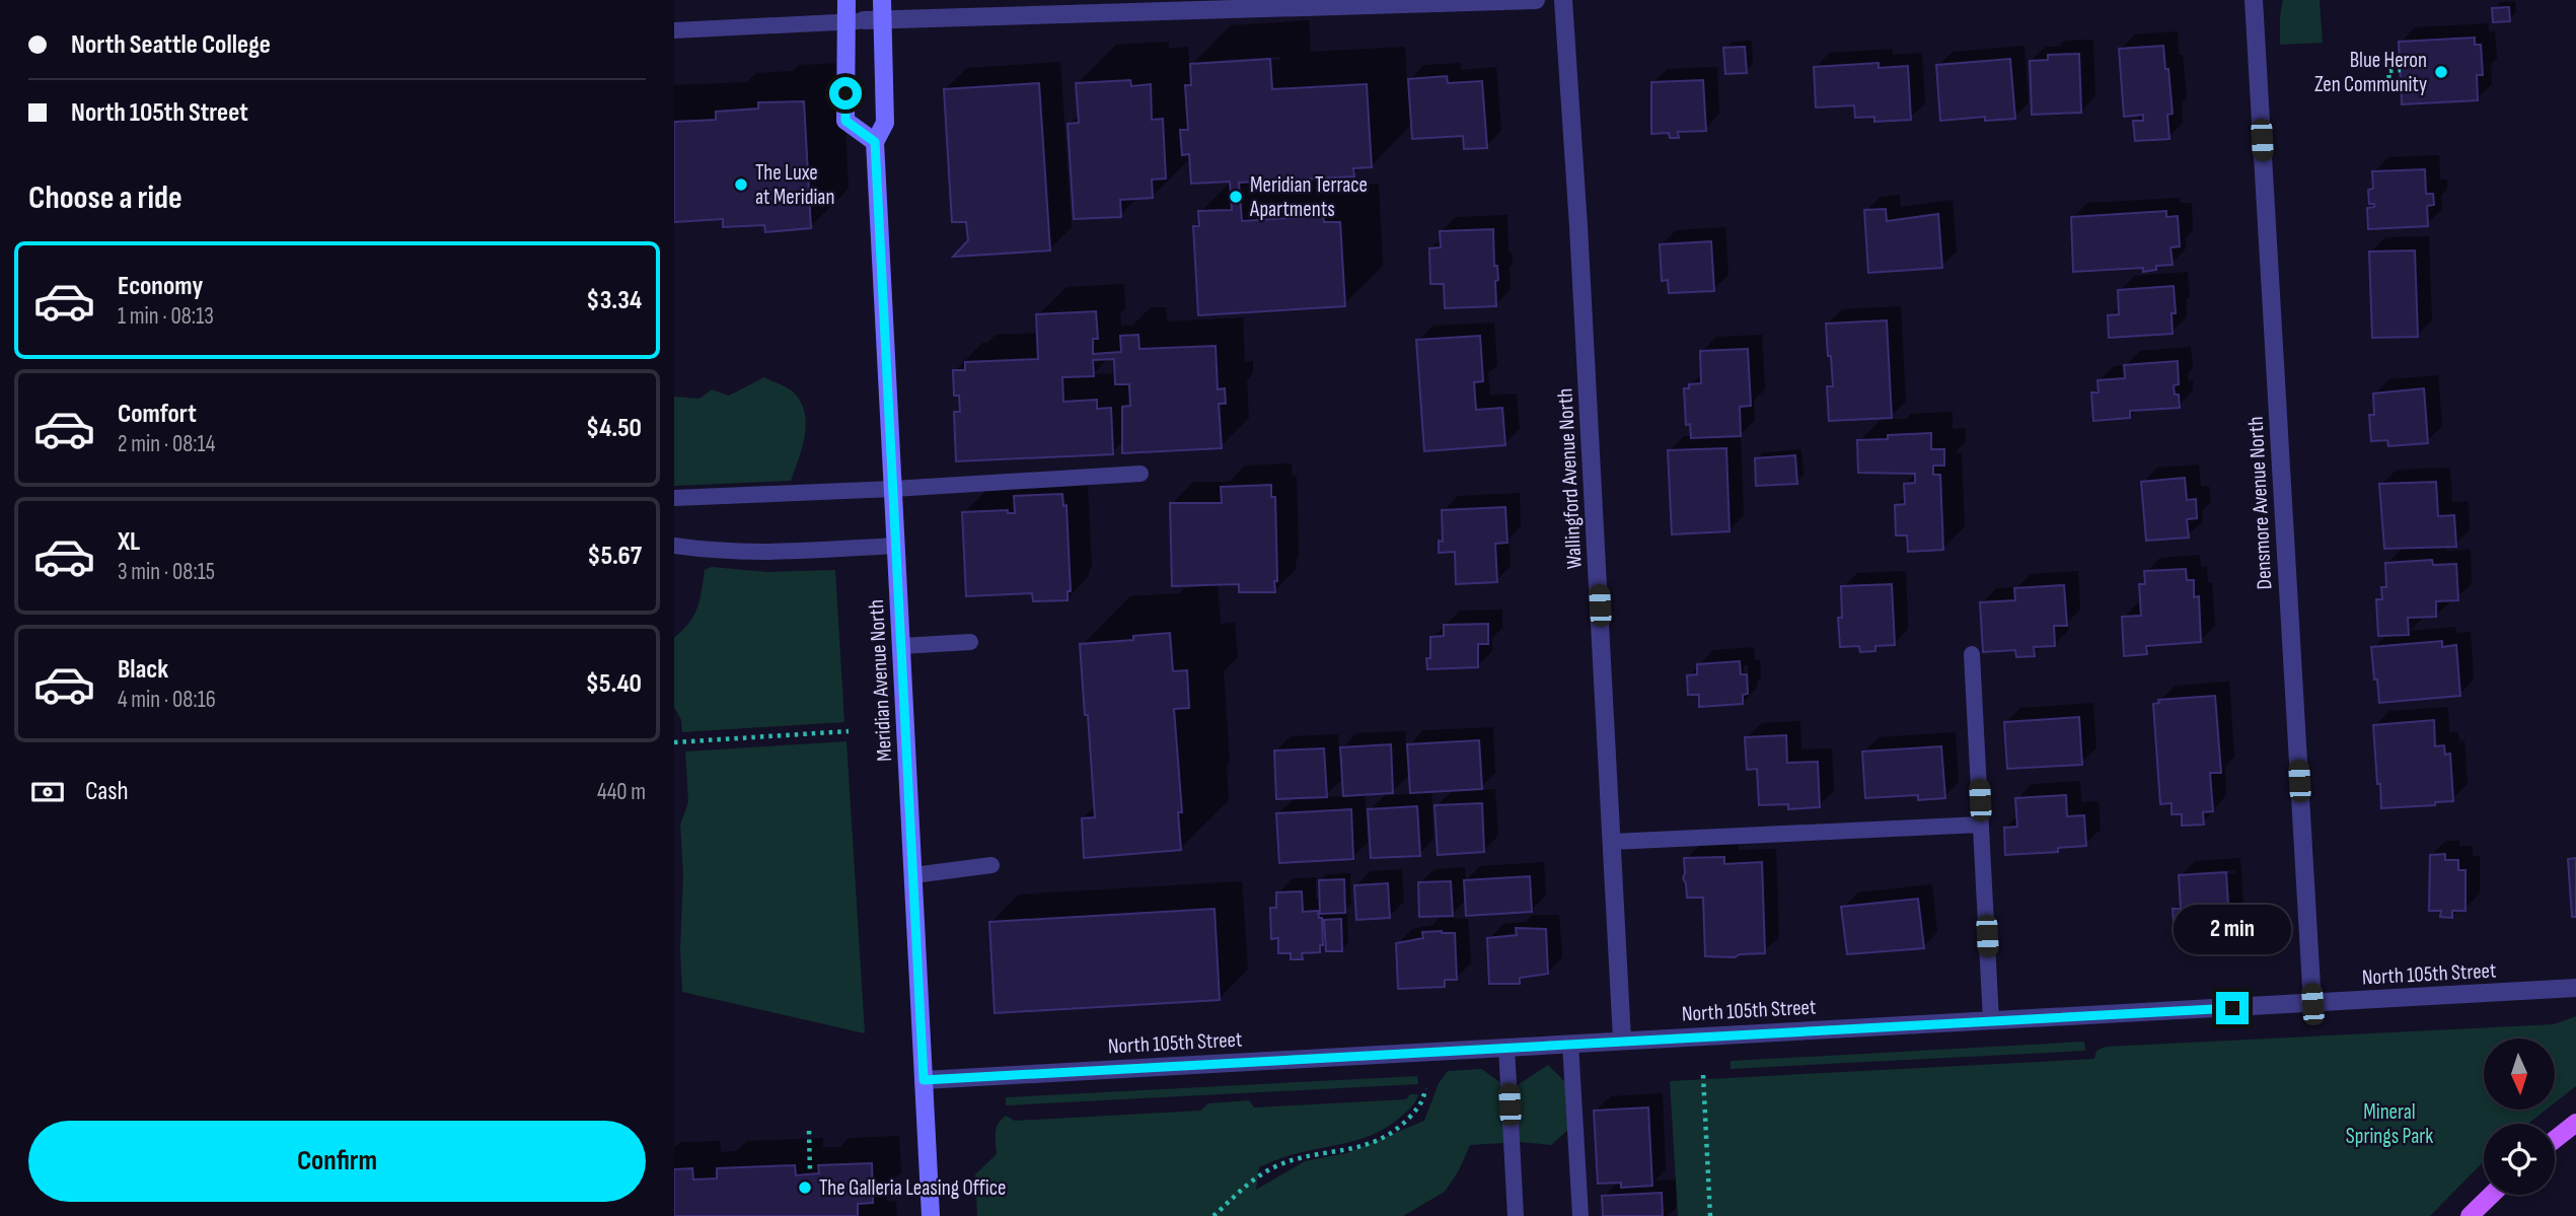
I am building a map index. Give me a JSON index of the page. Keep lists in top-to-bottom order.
{
  "streets": {
    "street": [
      "Wallingford Avenue North",
      "Densmore Avenue North",
      "Meridian Avenue North",
      "North 105th Street"
    ]
  },
  "crossings": [
    ["Wallingford Avenue North", "North 105th Street"],
    ["Densmore Avenue North", "North 105th Street"],
    ["Meridian Avenue North", "North 105th Street"]
  ],
  "parks": ["Mineral Springs Park"],
  "places": [
    "Blue Heron Zen Community",
    "The Luxe at Meridian",
    "Meridian Terrace Apartments",
    "The Galleria Leasing Office"
  ],
  "north": "bottom",
  "page": {
    "banner": ["North Seattle College", "North 105th Street"],
    "heading": "Choose a ride",
    "list": [
      {
        "name": "Economy",
        "note": "1 min · 08:13",
        "value": "$3.34"
      },
      {
        "name": "Comfort",
        "note": "2 min · 08:14",
        "value": "$4.50"
      },
      {
        "name": "XL",
        "note": "3 min · 08:15",
        "value": "$5.67"
      },
      {
        "name": "Black",
        "note": "4 min · 08:16",
        "value": "$5.40"
      }
    ],
    "pay": ["Cash", "440 m"],
    "bubble": "2 min",
    "buttons": "Confirm"
  }
}
